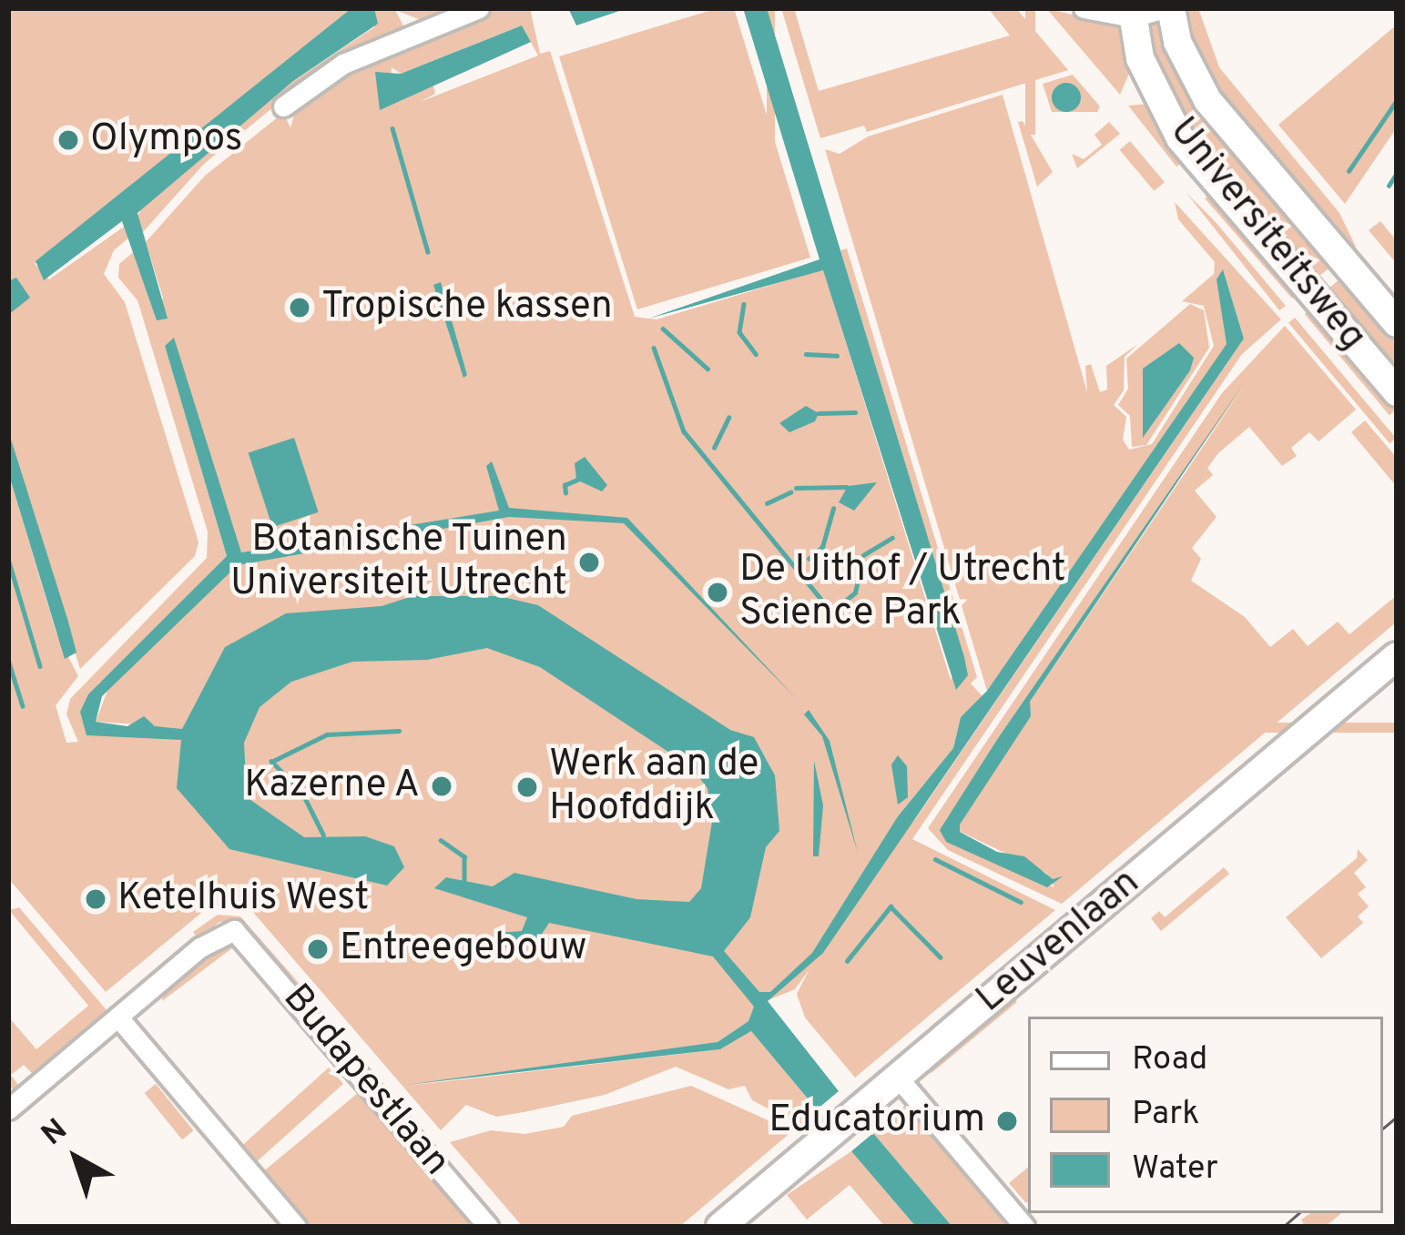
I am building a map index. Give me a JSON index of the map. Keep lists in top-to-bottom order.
{
  "streets": {
    "main road": ["Universiteitsweg", "Leuvenlaan"],
    "street": ["Budapestlaan"]
  },
  "places": [
    "Olympos",
    "Tropische kassen",
    "Botanische Tuinen Universiteit Utrecht",
    "De Uithof / Utrecht Science Park",
    "Kazerne A",
    "Werk aan de Hoofddijk",
    "Ketelhuis West",
    "Entreegebouw",
    "Educatorium"
  ],
  "legend": ["Road", "Park", "Water"],
  "north": "top left"
}
